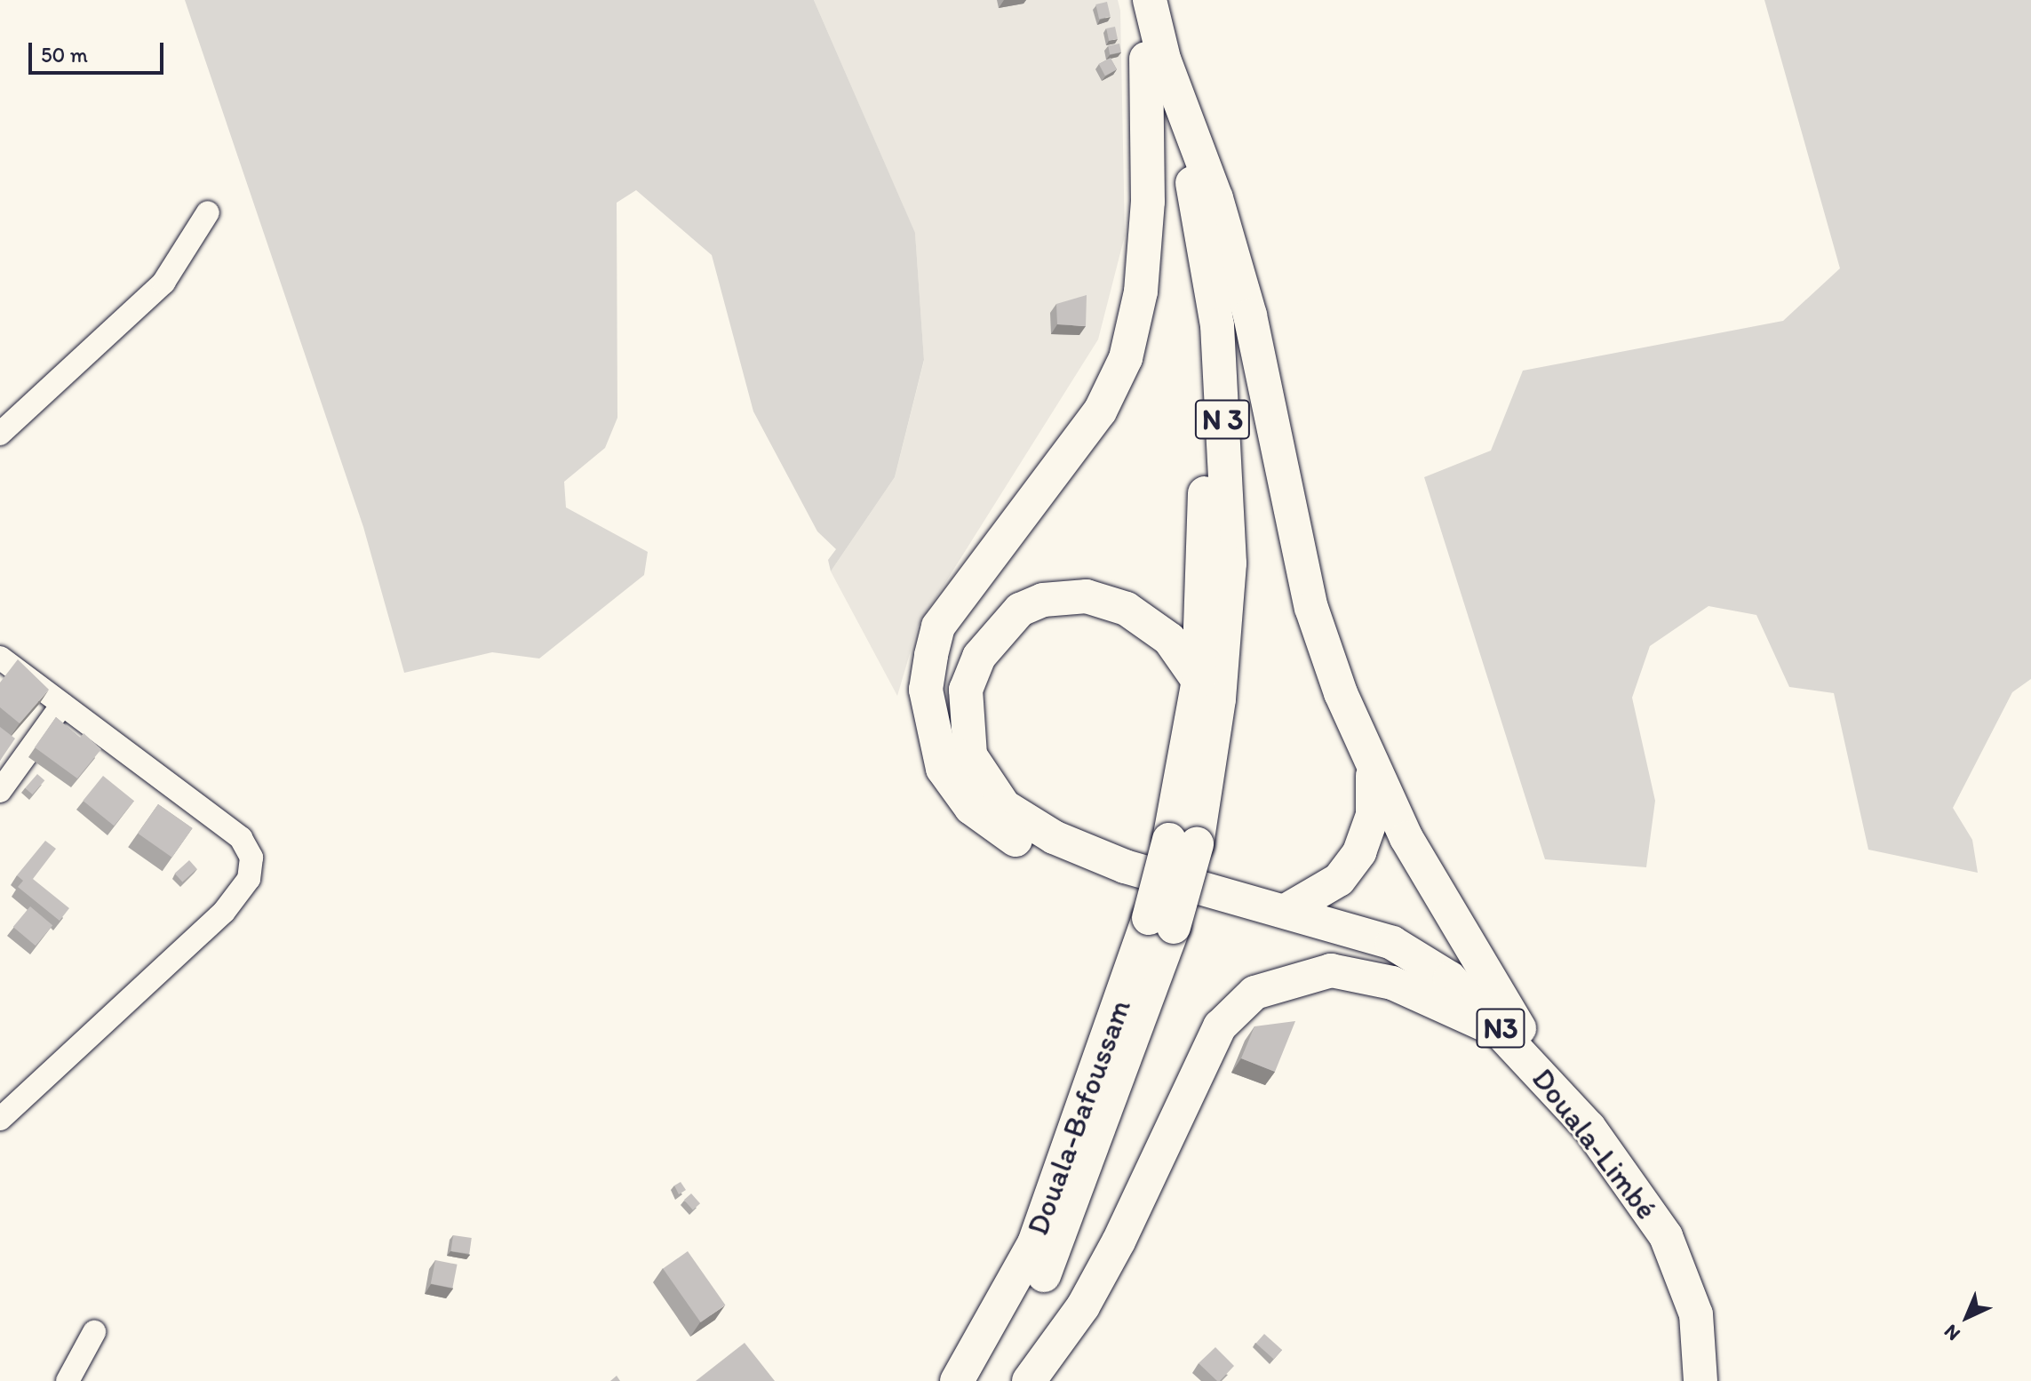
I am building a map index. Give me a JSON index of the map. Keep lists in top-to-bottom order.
{
  "streets": {
    "highway": [
      "N 3",
      "N3",
      "Douala-Bafoussam",
      "Douala-Limbé"
    ]
  },
  "crossings": [
    ["N 3", "Douala-Bafoussam"]
  ],
  "scale_bar": "50 m",
  "north": "bottom left"
}
